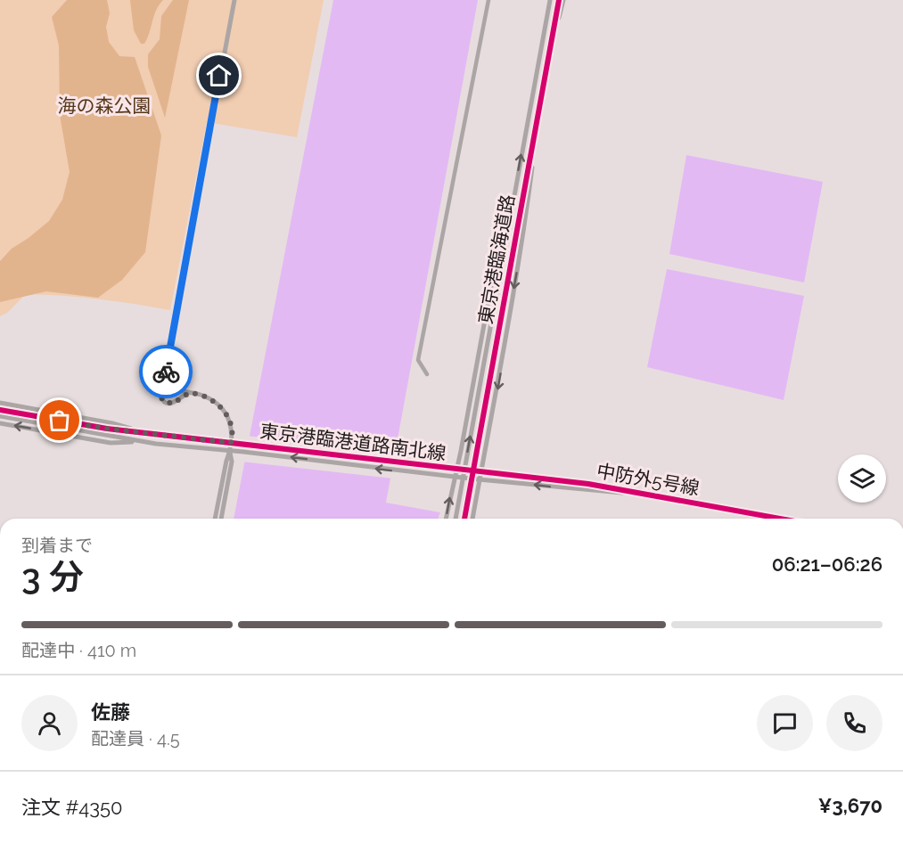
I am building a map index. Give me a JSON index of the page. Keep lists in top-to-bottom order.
{
  "streets": {
    "street": ["東京港臨海道路", "東京港臨港道路南北線", "中防外5号線"]
  },
  "crossings": [
    ["東京港臨港道路南北線", "中防外5号線"]
  ],
  "parks": ["海の森公園"],
  "page": {
    "heading": ["3 分", "到着まで", "06:21–06:26"],
    "panel": [
      "佐藤",
      "配達員 · 4.5",
      "注文 #4350",
      "¥3,670"
    ],
    "bar": "配達中 · 410 m"
  }
}
